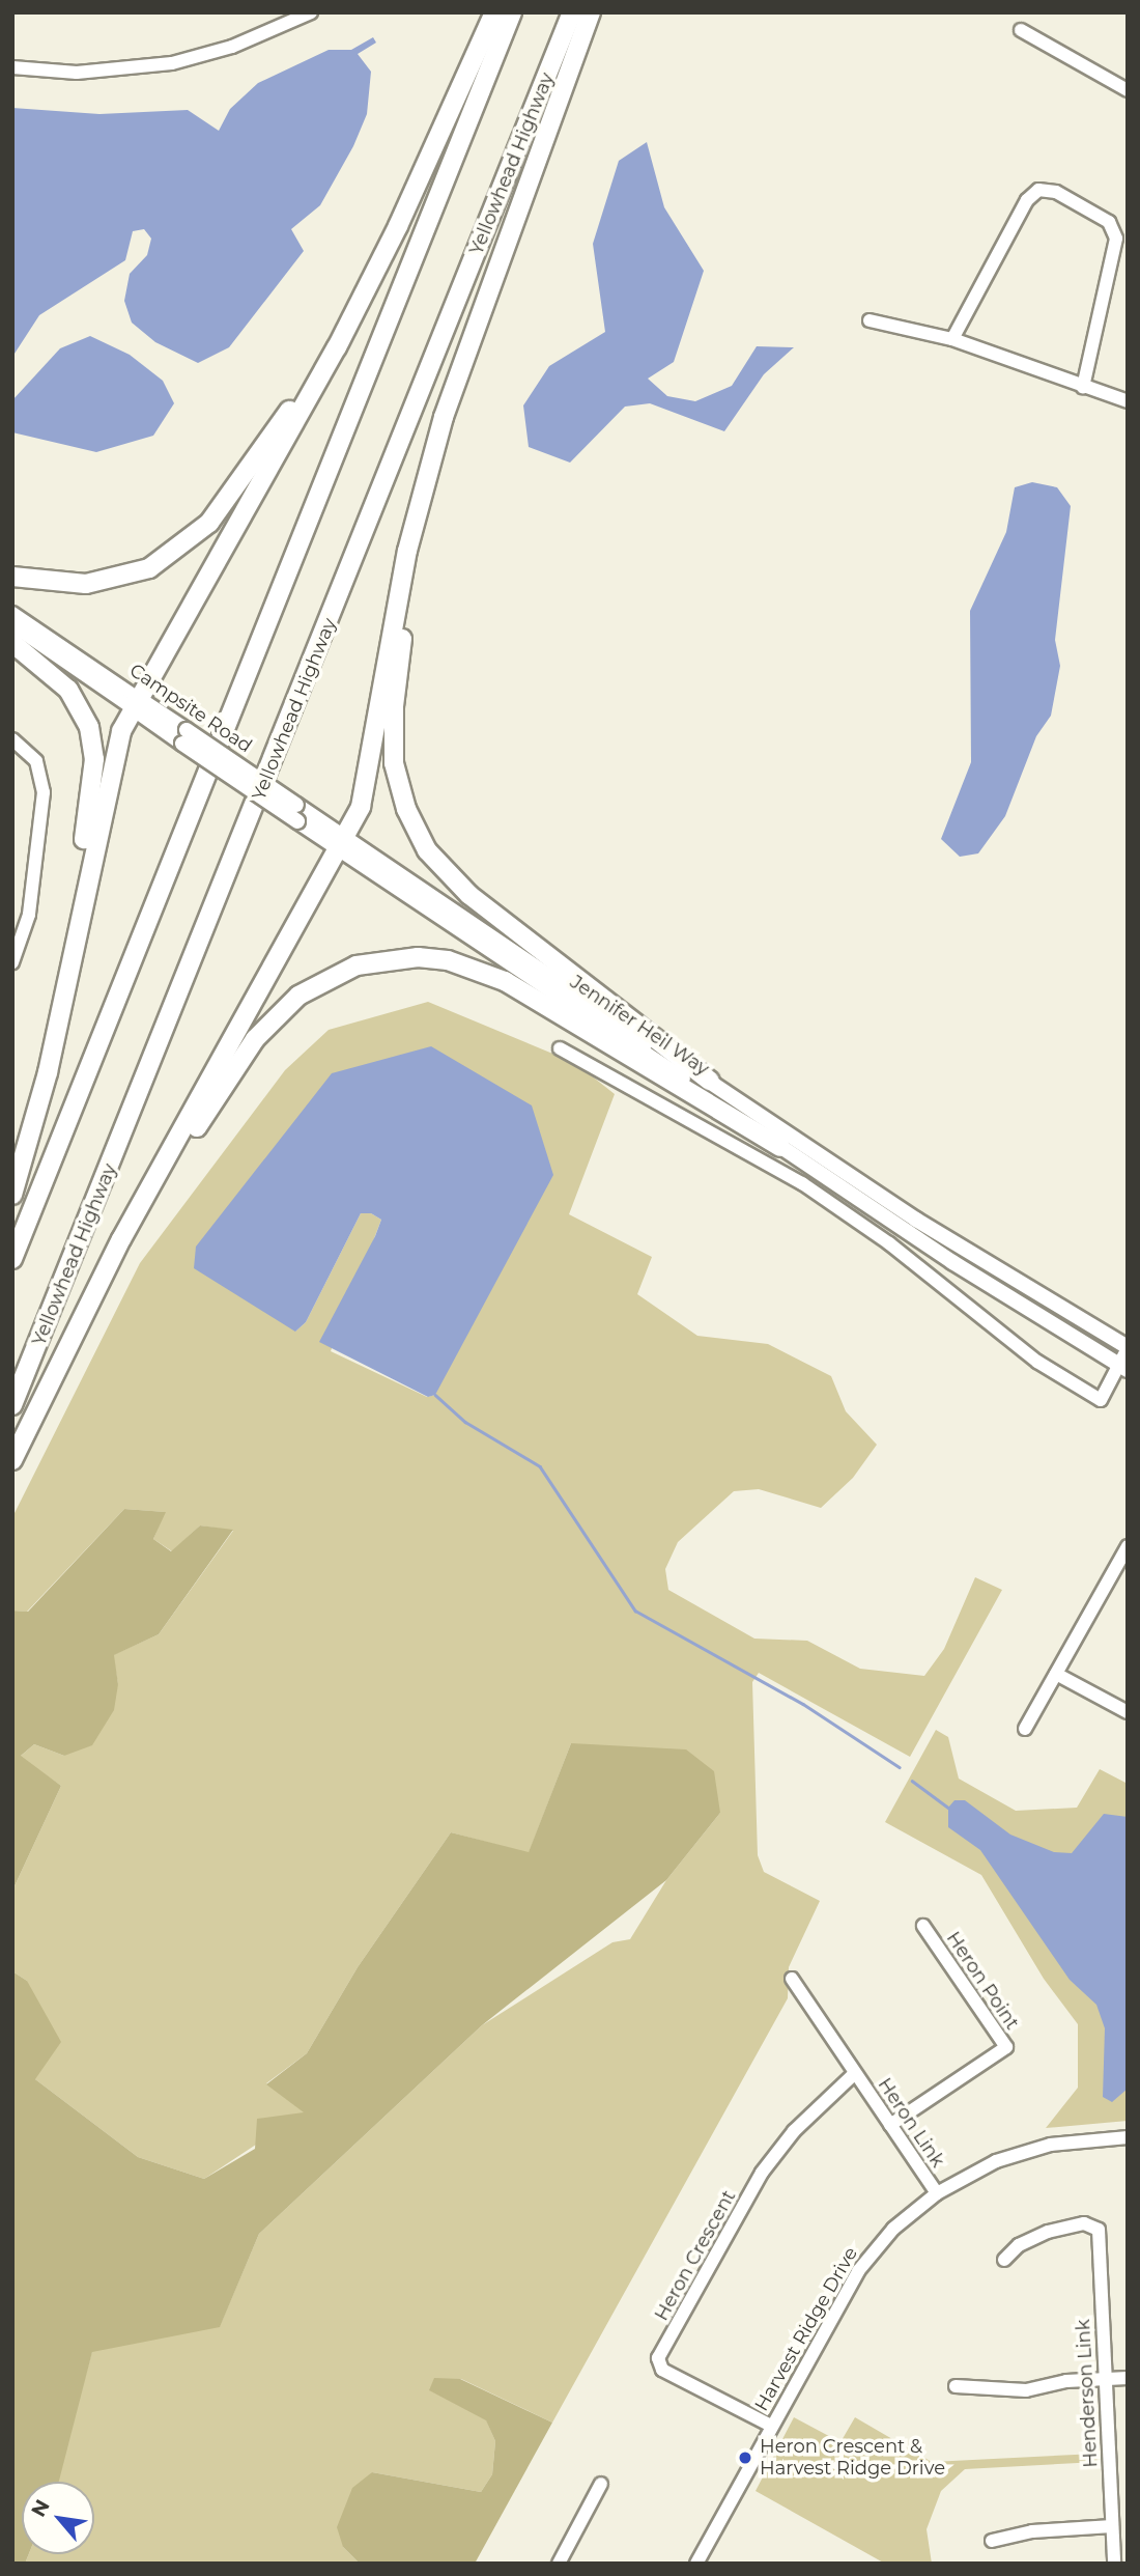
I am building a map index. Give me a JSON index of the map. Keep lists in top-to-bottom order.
{
  "streets": {
    "highway": ["Yellowhead Highway"],
    "main road": ["Campsite Road", "Jennifer Heil Way"],
    "street": [
      "Heron Point",
      "Heron Link",
      "Heron Crescent",
      "Harvest Ridge Drive",
      "Henderson Link"
    ]
  },
  "crossings": [
    ["Campsite Road", "Jennifer Heil Way"],
    ["Heron Point", "Heron Link"],
    ["Heron Link", "Heron Crescent"],
    ["Heron Link", "Harvest Ridge Drive"],
    ["Heron Crescent", "Harvest Ridge Drive"]
  ],
  "places": ["Heron Crescent & Harvest Ridge Drive"],
  "north": "top left"
}
